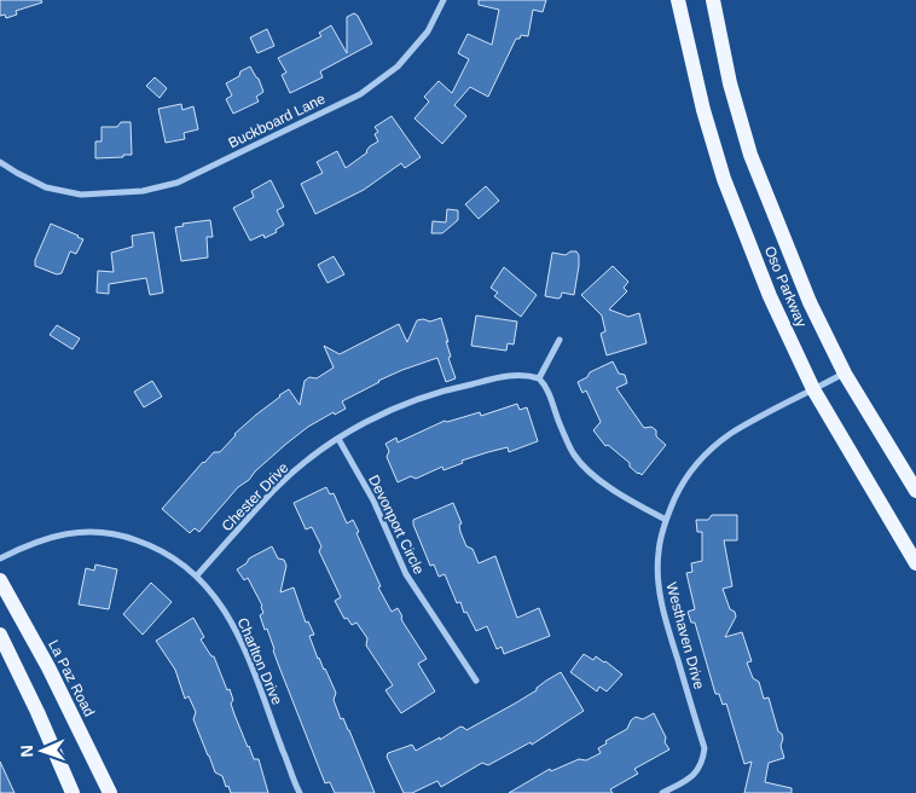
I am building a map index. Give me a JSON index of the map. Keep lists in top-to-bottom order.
{
  "streets": {
    "main road": ["Oso Parkway", "La Paz Road"],
    "street": [
      "Buckboard Lane",
      "Chester Drive",
      "Devonport Circle",
      "Westhaven Drive",
      "Charlton Drive"
    ]
  },
  "crossings": [
    ["Oso Parkway", "Westhaven Drive"],
    ["Chester Drive", "Devonport Circle"],
    ["Chester Drive", "Charlton Drive"]
  ],
  "north": "left"
}
